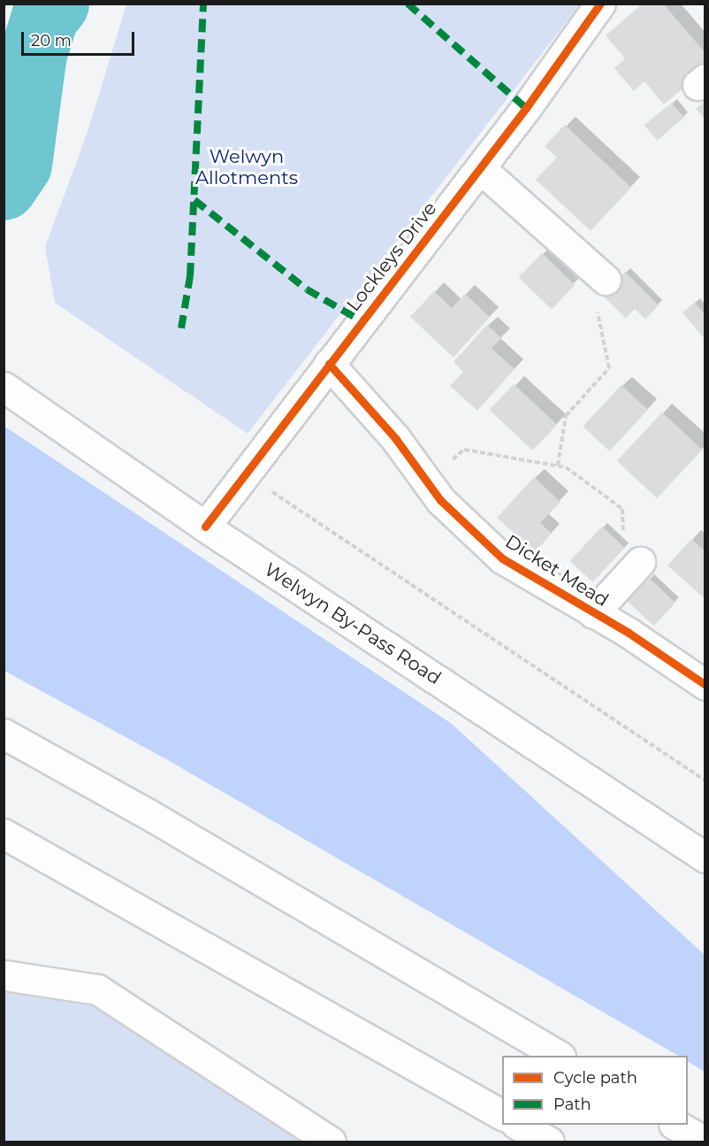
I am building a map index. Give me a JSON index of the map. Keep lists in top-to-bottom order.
{
  "streets": {
    "main road": ["Lockleys Drive", "Dicket Mead", "Welwyn By-Pass Road"]
  },
  "crossings": [
    ["Lockleys Drive", "Dicket Mead"],
    ["Lockleys Drive", "Welwyn By-Pass Road"]
  ],
  "parks": ["Welwyn Allotments"],
  "legend": ["Cycle path", "Path"],
  "scale_bar": "20 m"
}
